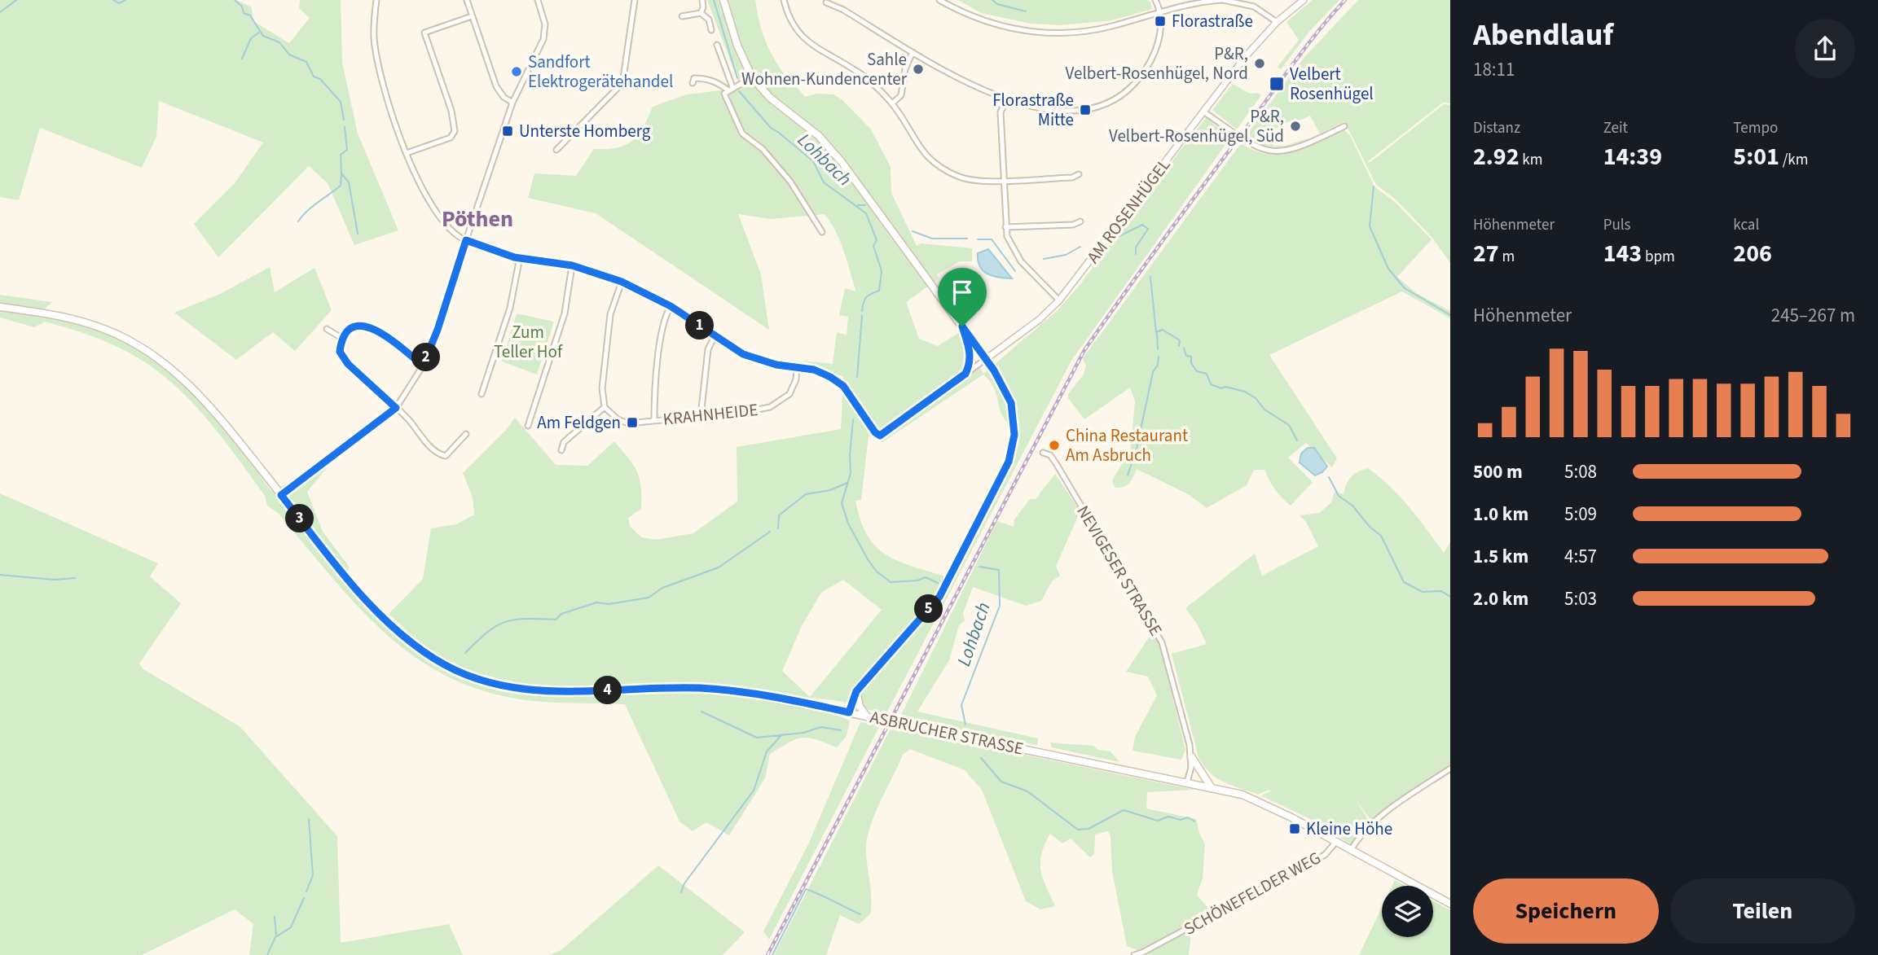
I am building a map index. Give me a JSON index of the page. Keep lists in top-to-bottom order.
{
  "streets": {
    "main road": ["ASBRUCHER STRASSE"],
    "street": [
      "AM ROSENHÜGEL",
      "KRAHNHEIDE",
      "NEVIGESER STRASSE",
      "SCHÖNEFELDER WEG"
    ]
  },
  "crossings": [
    ["NEVIGESER STRASSE", "ASBRUCHER STRASSE"]
  ],
  "districts": ["Pöthen"],
  "water": ["Lohbach"],
  "parks": ["Zum Teller Hof"],
  "places": {
    "transit": [
      "Florastraße",
      "Velbert Rosenhügel",
      "Florastraße Mitte",
      "Unterste Homberg",
      "Am Feldgen",
      "Kleine Höhe"
    ],
    "other": [
      "P&R, Velbert-Rosenhügel, Nord",
      "Sahle Wohnen-Kundencenter",
      "Sandfort Elektrogerätehandel",
      "P&R, Velbert-Rosenhügel, Süd",
      "China Restaurant Am Asbruch"
    ]
  },
  "page": {
    "heading": ["Abendlauf", "18:11"],
    "stats": [
      ["Distanz", "2.92 km"],
      ["Zeit", "14:39"],
      ["Tempo", "5:01 /km"],
      ["Höhenmeter", "27 m"],
      ["Puls", "143 bpm"],
      ["kcal", "206"]
    ],
    "chart": ["Höhenmeter", "245–267 m"],
    "pins": [
      "1",
      "2",
      "3",
      "5",
      "4"
    ],
    "list": [
      {
        "name": "500 m",
        "note": "5:08"
      },
      {
        "name": "1.0 km",
        "note": "5:09"
      },
      {
        "name": "1.5 km",
        "note": "4:57"
      },
      {
        "name": "2.0 km",
        "note": "5:03"
      }
    ],
    "buttons": ["Speichern", "Teilen"]
  }
}
